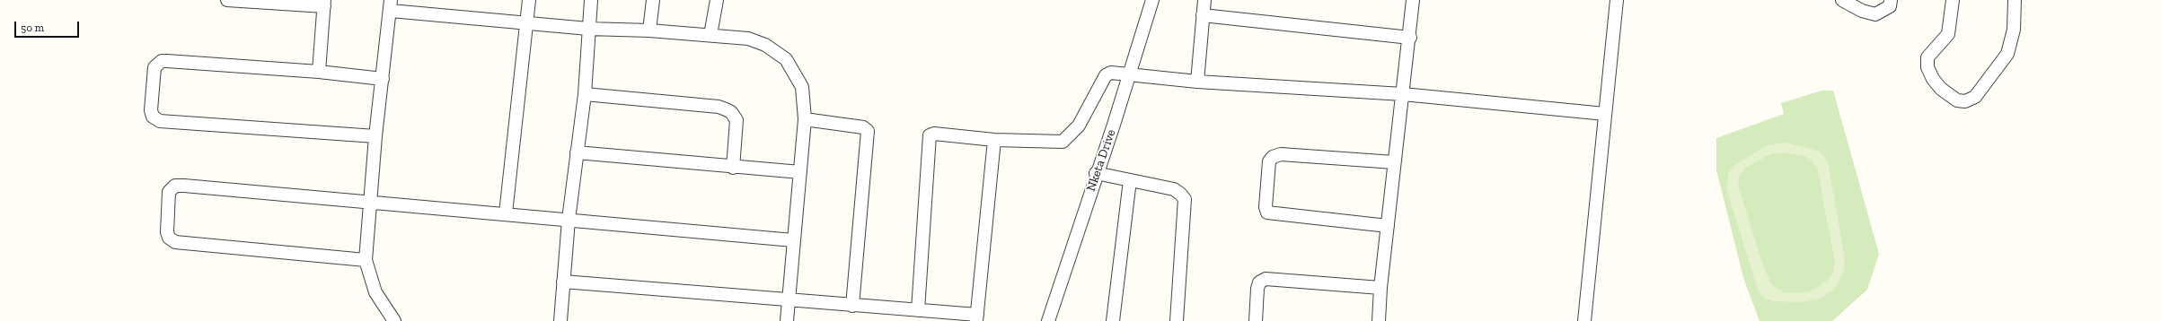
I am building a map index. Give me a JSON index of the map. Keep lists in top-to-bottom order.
{
  "streets": {
    "street": ["Nketa Drive"]
  },
  "scale_bar": "50 m"
}
